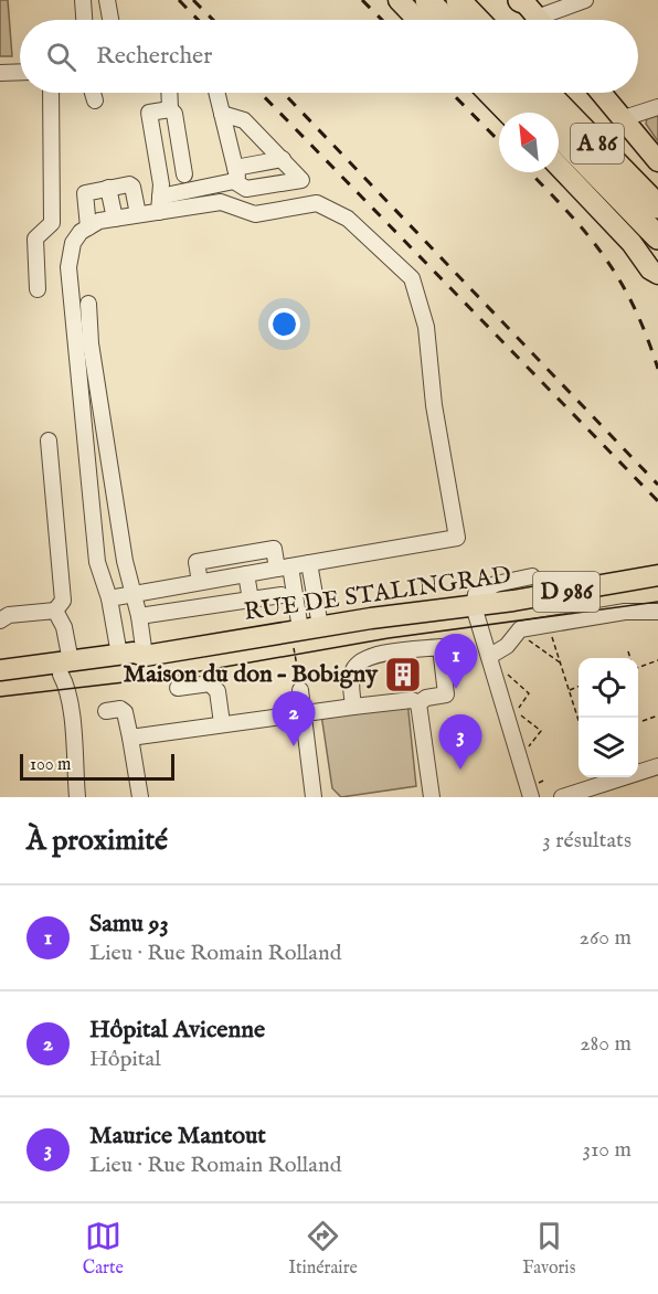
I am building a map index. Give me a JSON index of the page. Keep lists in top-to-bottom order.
{
  "streets": {
    "highway": ["A 86"],
    "main road": ["D 986", "RUE DE STALINGRAD"]
  },
  "places": {
    "building": ["Maison du don – Bobigny"]
  },
  "scale_bar": "100 m",
  "north": "top left",
  "page": {
    "search": "Rechercher",
    "pins": ["1", "2", "3"],
    "scale": "100 m",
    "heading": ["À proximité", "3 résultats"],
    "list": [
      {
        "mark": "1",
        "name": "Samu 93",
        "note": "Lieu · Rue Romain Rolland",
        "value": "260 m"
      },
      {
        "mark": "2",
        "name": "Hôpital Avicenne",
        "note": "Hôpital",
        "value": "280 m"
      },
      {
        "mark": "3",
        "name": "Maurice Mantout",
        "note": "Lieu · Rue Romain Rolland",
        "value": "310 m"
      }
    ],
    "nav": ["Carte", "Itinéraire", "Favoris"]
  }
}
